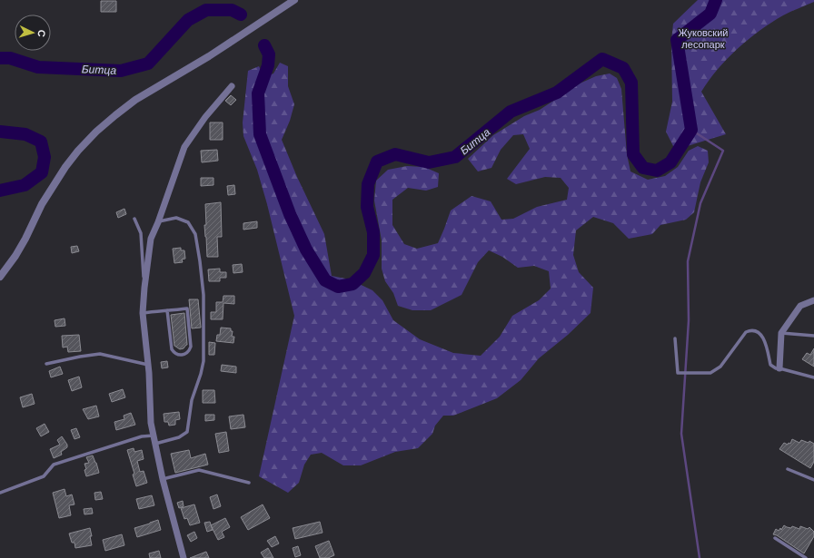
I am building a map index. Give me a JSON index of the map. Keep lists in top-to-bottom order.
{
  "water": ["Битца"],
  "parks": ["Жуковский лесопарк"],
  "north": "right"
}
